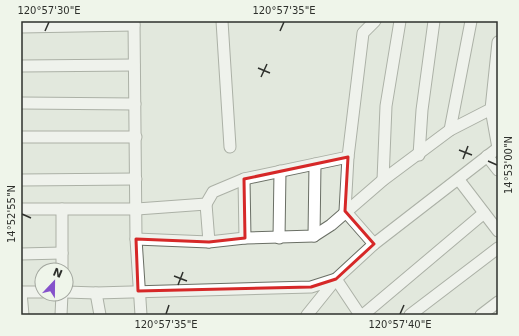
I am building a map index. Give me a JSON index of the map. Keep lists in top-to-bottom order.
{
  "north": "top",
  "coordinates": [
    "120°57'30\"E",
    "120°57'35\"E",
    "14°53'00\"N",
    "14°52'55\"N",
    "120°57'40\"E"
  ]
}
